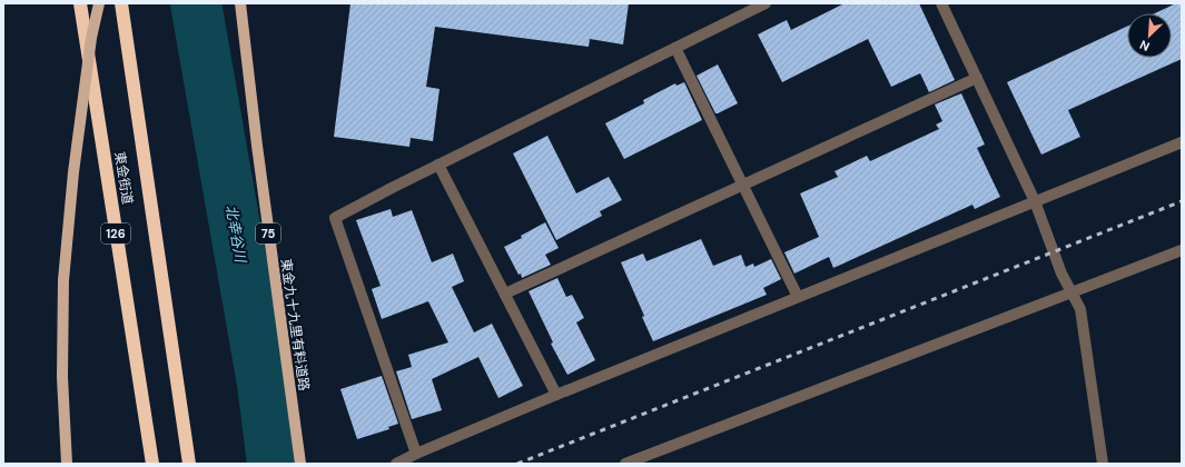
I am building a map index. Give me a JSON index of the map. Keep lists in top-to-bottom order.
{
  "streets": {
    "highway": ["東金街道", "126"],
    "main road": ["75", "東金九十九里有料道路"]
  },
  "water": ["北幸谷川"],
  "north": "bottom left"
}
